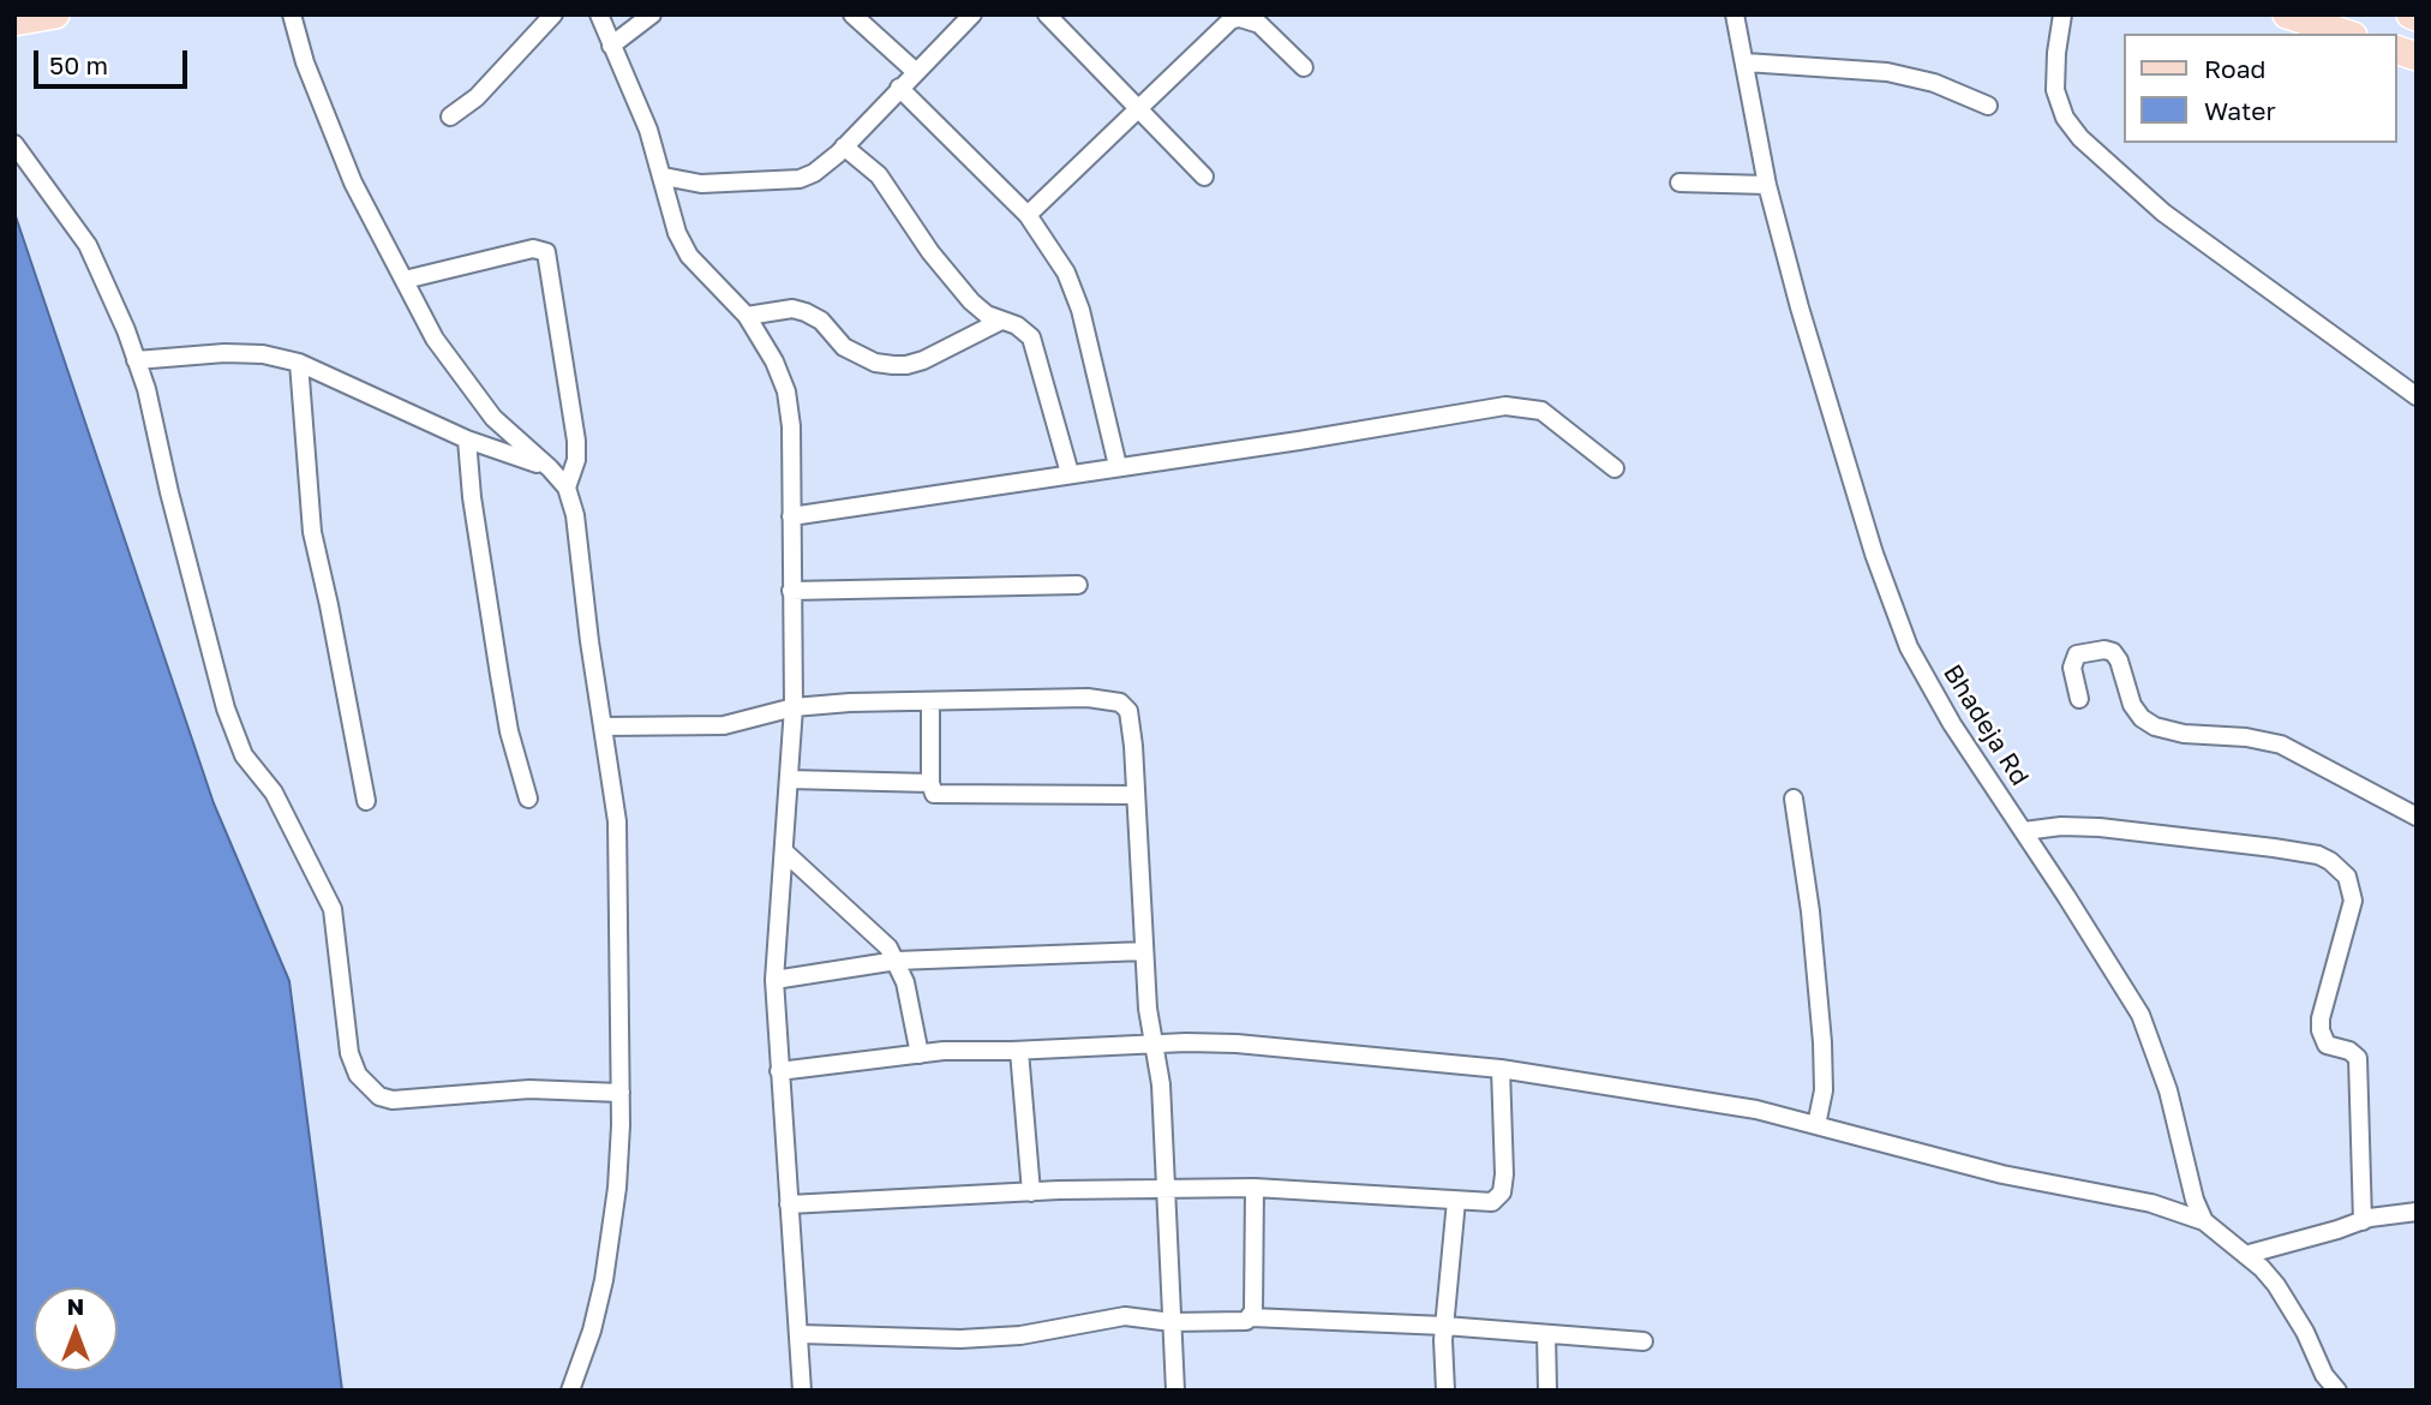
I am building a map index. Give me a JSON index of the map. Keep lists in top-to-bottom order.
{
  "streets": {
    "street": ["Bhadeja Rd"]
  },
  "legend": ["Road", "Water"],
  "scale_bar": "50 m",
  "north": "top"
}
